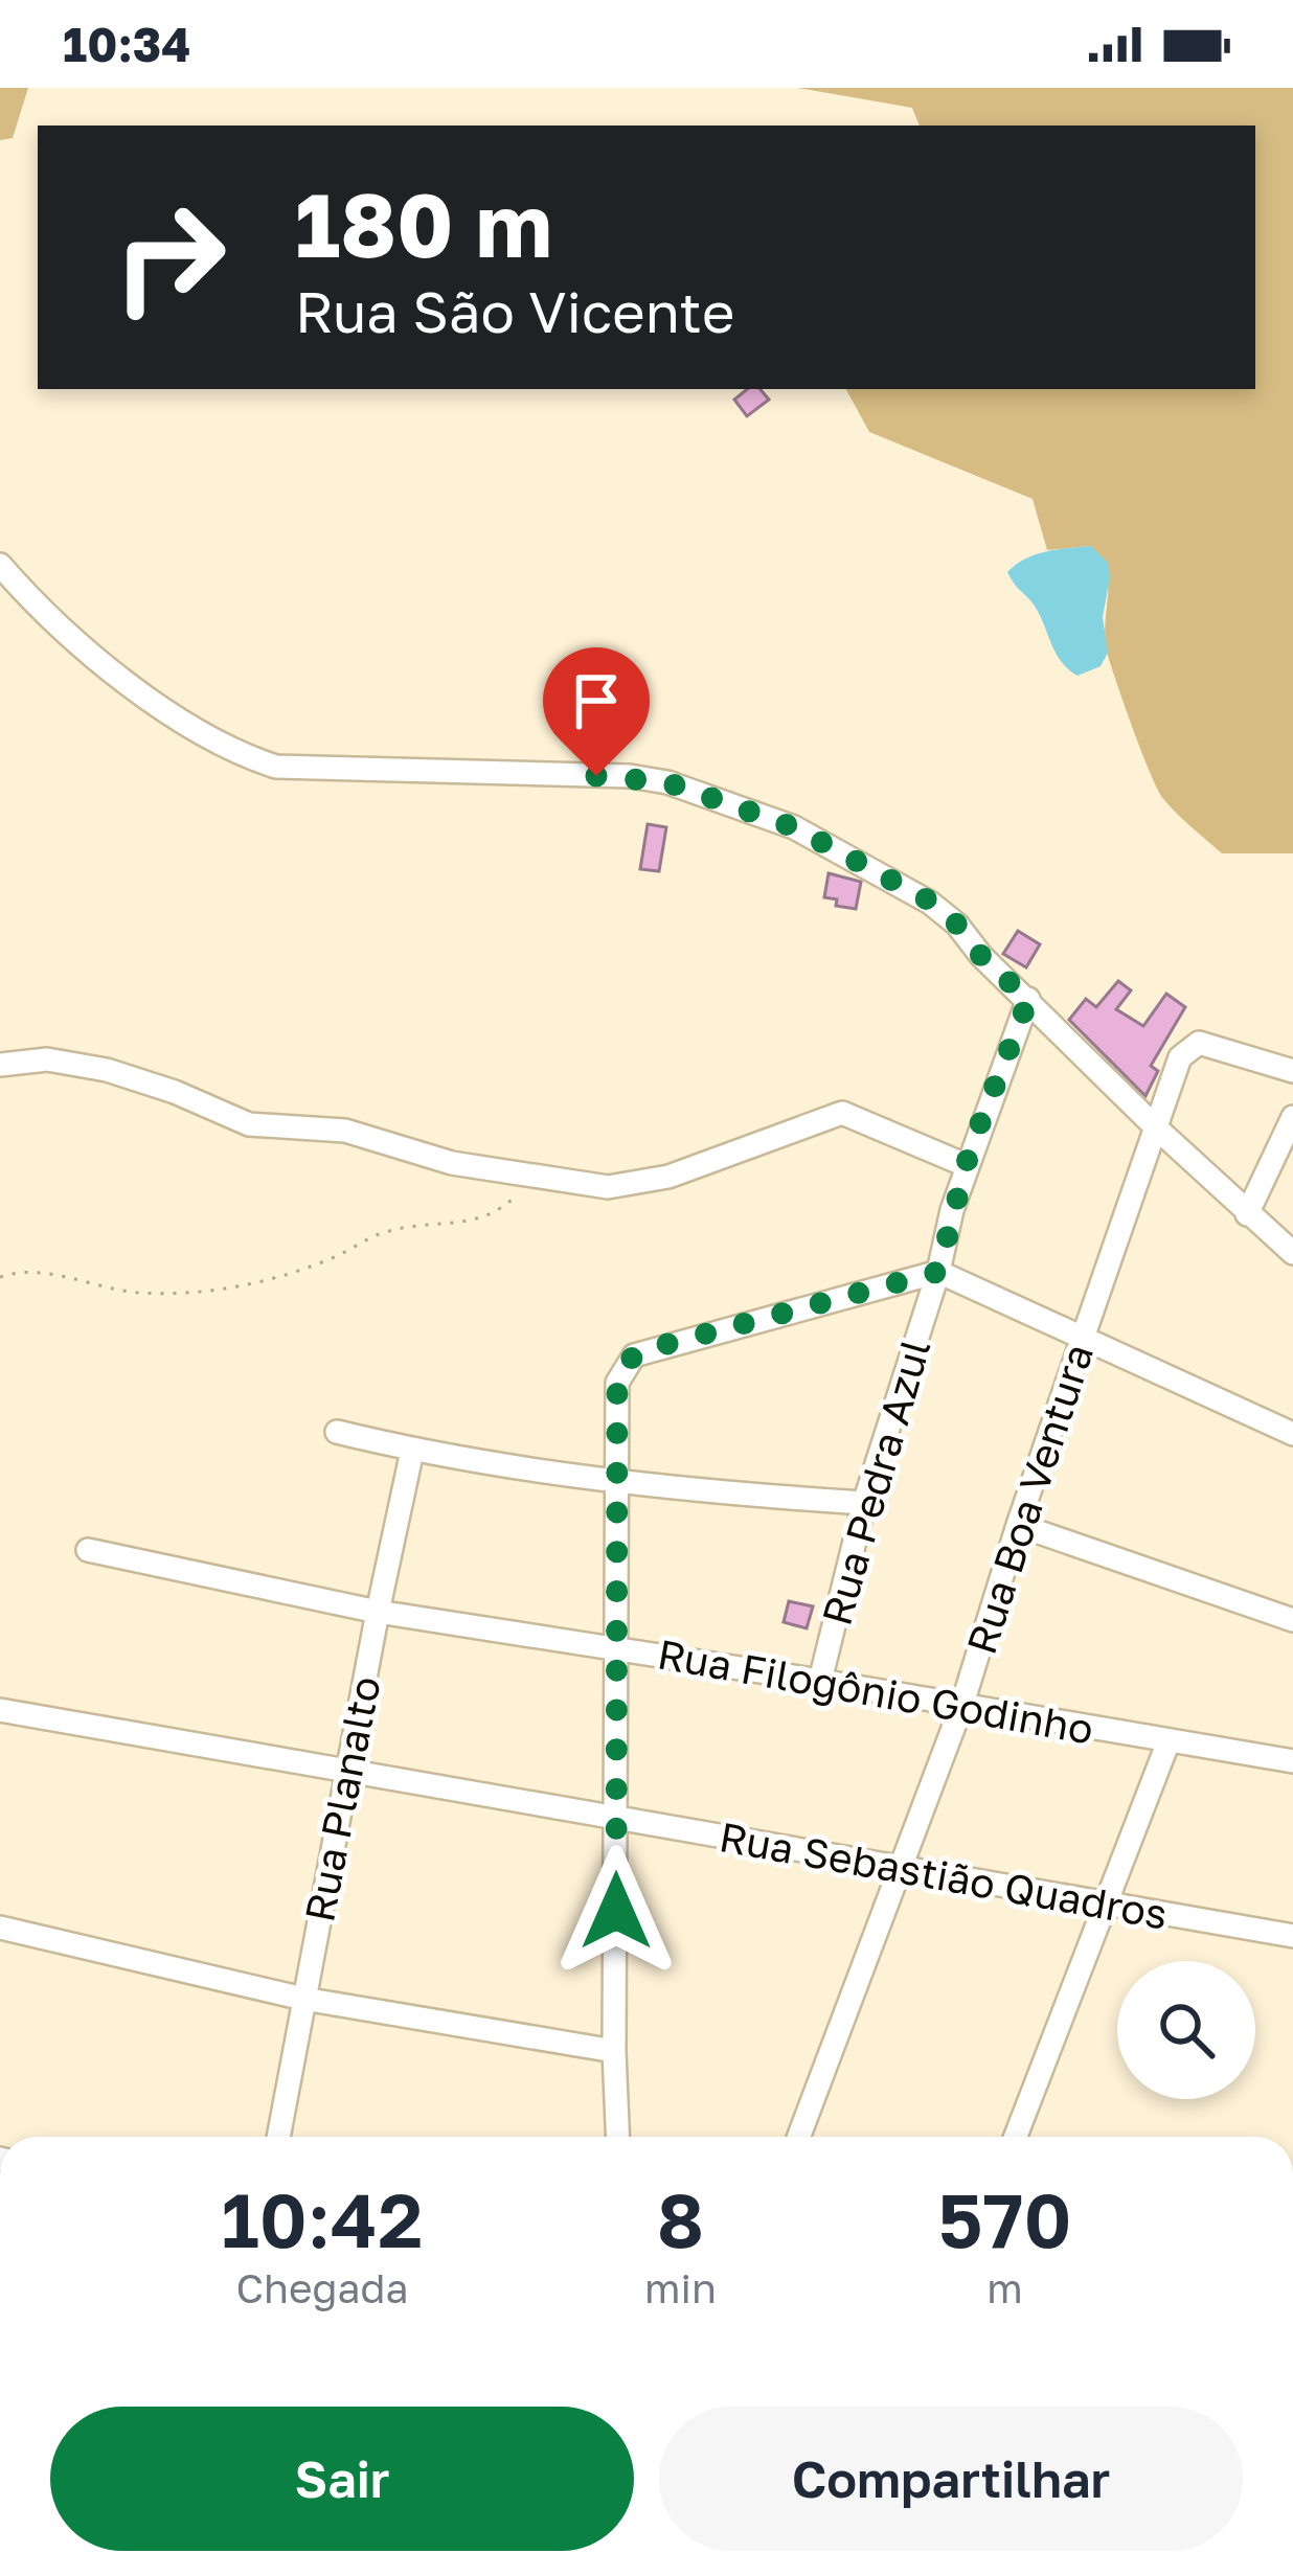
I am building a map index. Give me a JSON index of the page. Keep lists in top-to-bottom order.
{
  "streets": {
    "street": [
      "Rua Pedra Azul",
      "Rua Boa Ventura",
      "Rua Filogônio Godinho",
      "Rua Planalto",
      "Rua Sebastião Quadros"
    ]
  },
  "crossings": [
    ["Rua Pedra Azul", "Rua Filogônio Godinho"],
    ["Rua Boa Ventura", "Rua Filogônio Godinho"],
    ["Rua Boa Ventura", "Rua Sebastião Quadros"],
    ["Rua Filogônio Godinho", "Rua Planalto"],
    ["Rua Planalto", "Rua Sebastião Quadros"]
  ],
  "page": {
    "status": "10:34",
    "turn": ["180 m", "Rua São Vicente"],
    "eta": [
      "10:42",
      "Chegada",
      "8",
      "min",
      "570",
      "m"
    ],
    "buttons": ["Sair", "Compartilhar"]
  }
}
